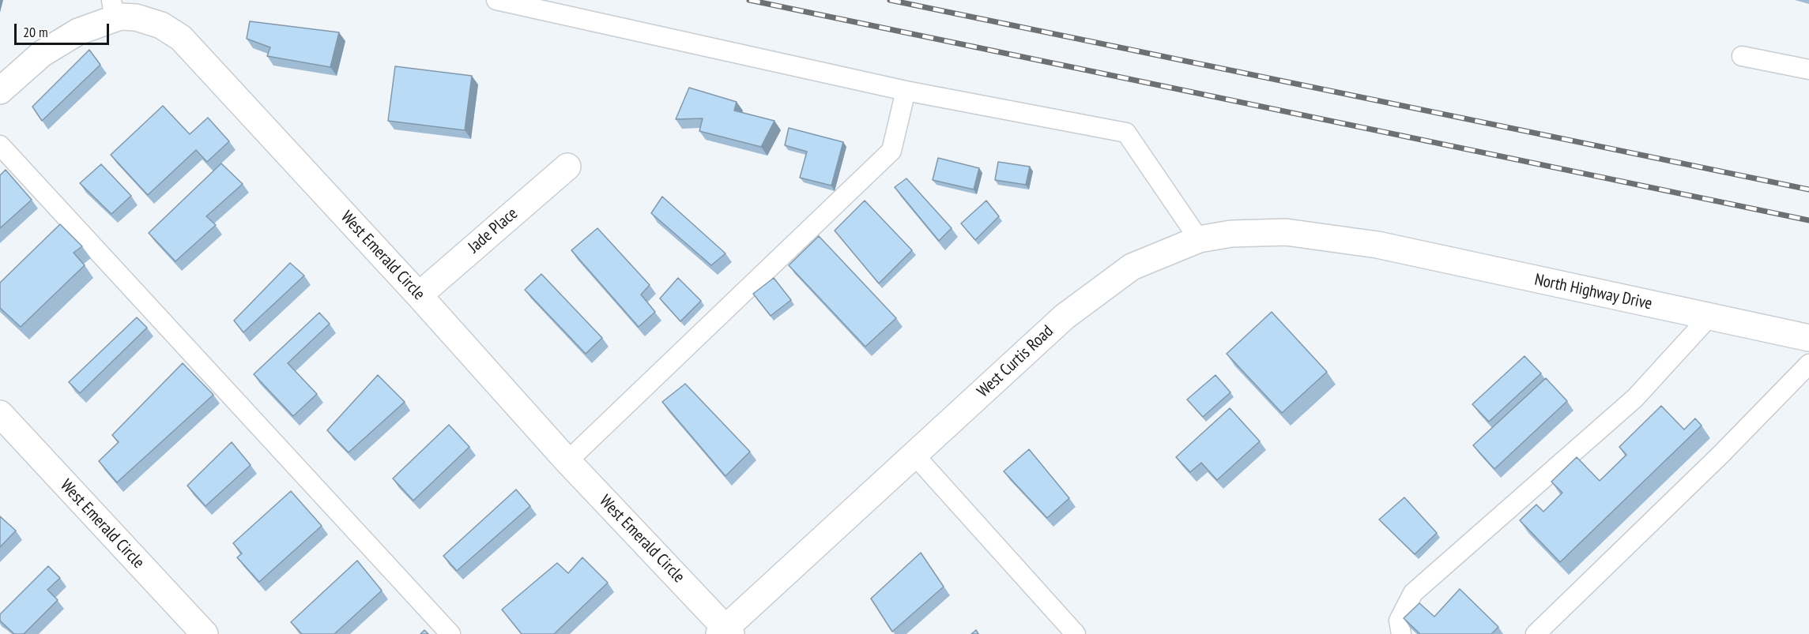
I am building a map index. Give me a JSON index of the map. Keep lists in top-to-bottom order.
{
  "streets": {
    "street": [
      "Jade Place",
      "West Emerald Circle",
      "North Highway Drive",
      "West Curtis Road"
    ]
  },
  "crossings": [
    ["Jade Place", "West Emerald Circle"],
    ["West Emerald Circle", "West Curtis Road"],
    ["North Highway Drive", "West Curtis Road"]
  ],
  "scale_bar": "20 m"
}
